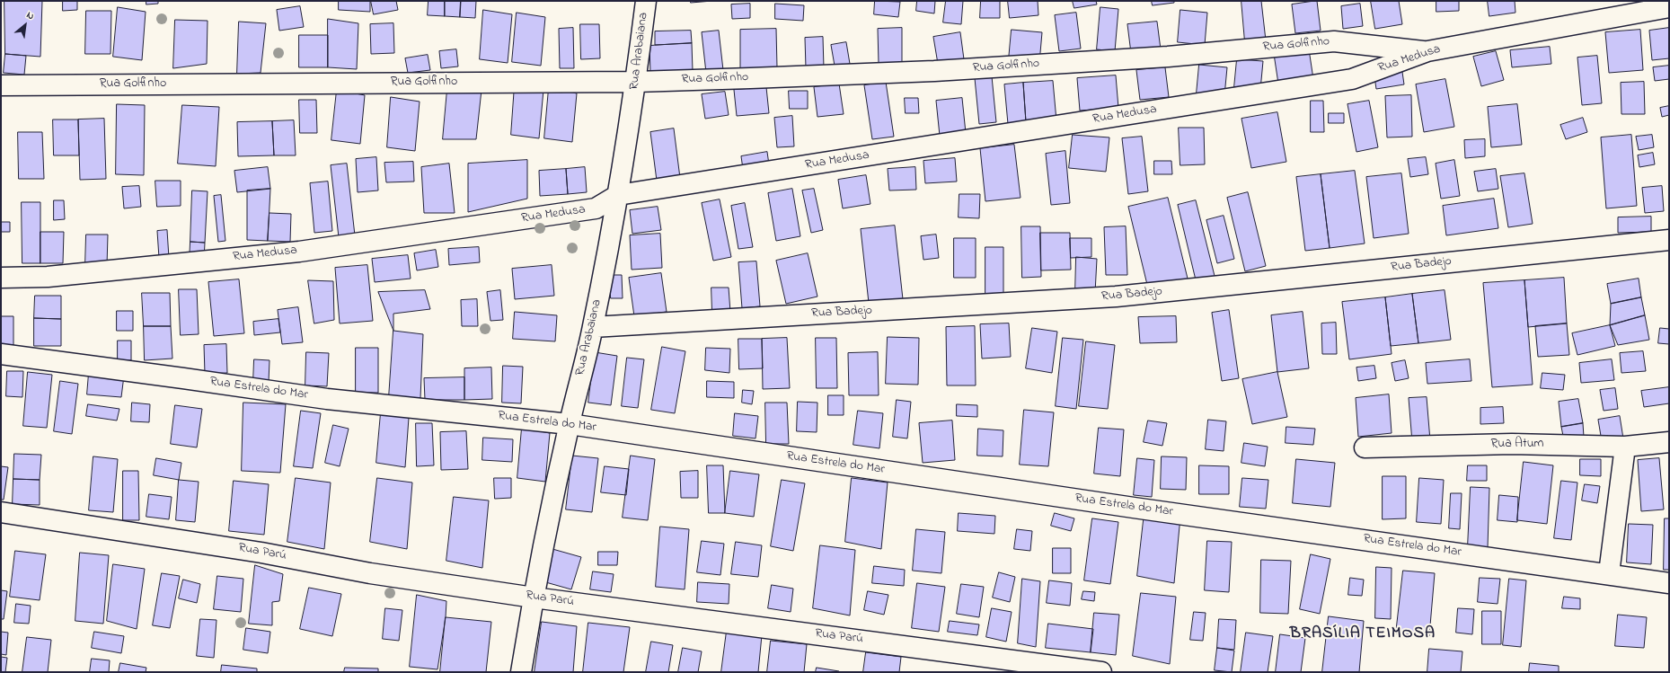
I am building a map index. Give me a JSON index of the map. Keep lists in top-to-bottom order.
{
  "streets": {
    "street": [
      "Rua Golfinho",
      "Rua Arabaiana",
      "Rua Medusa",
      "Rua Badejo",
      "Rua Estrela do Mar",
      "Rua Atum",
      "Rua Parú"
    ]
  },
  "crossings": [
    ["Rua Golfinho", "Rua Arabaiana"],
    ["Rua Golfinho", "Rua Medusa"],
    ["Rua Arabaiana", "Rua Medusa"],
    ["Rua Arabaiana", "Rua Badejo"],
    ["Rua Arabaiana", "Rua Estrela do Mar"],
    ["Rua Arabaiana", "Rua Parú"]
  ],
  "districts": ["BRASÍLIA TEIMOSA"],
  "north": "top right"
}
